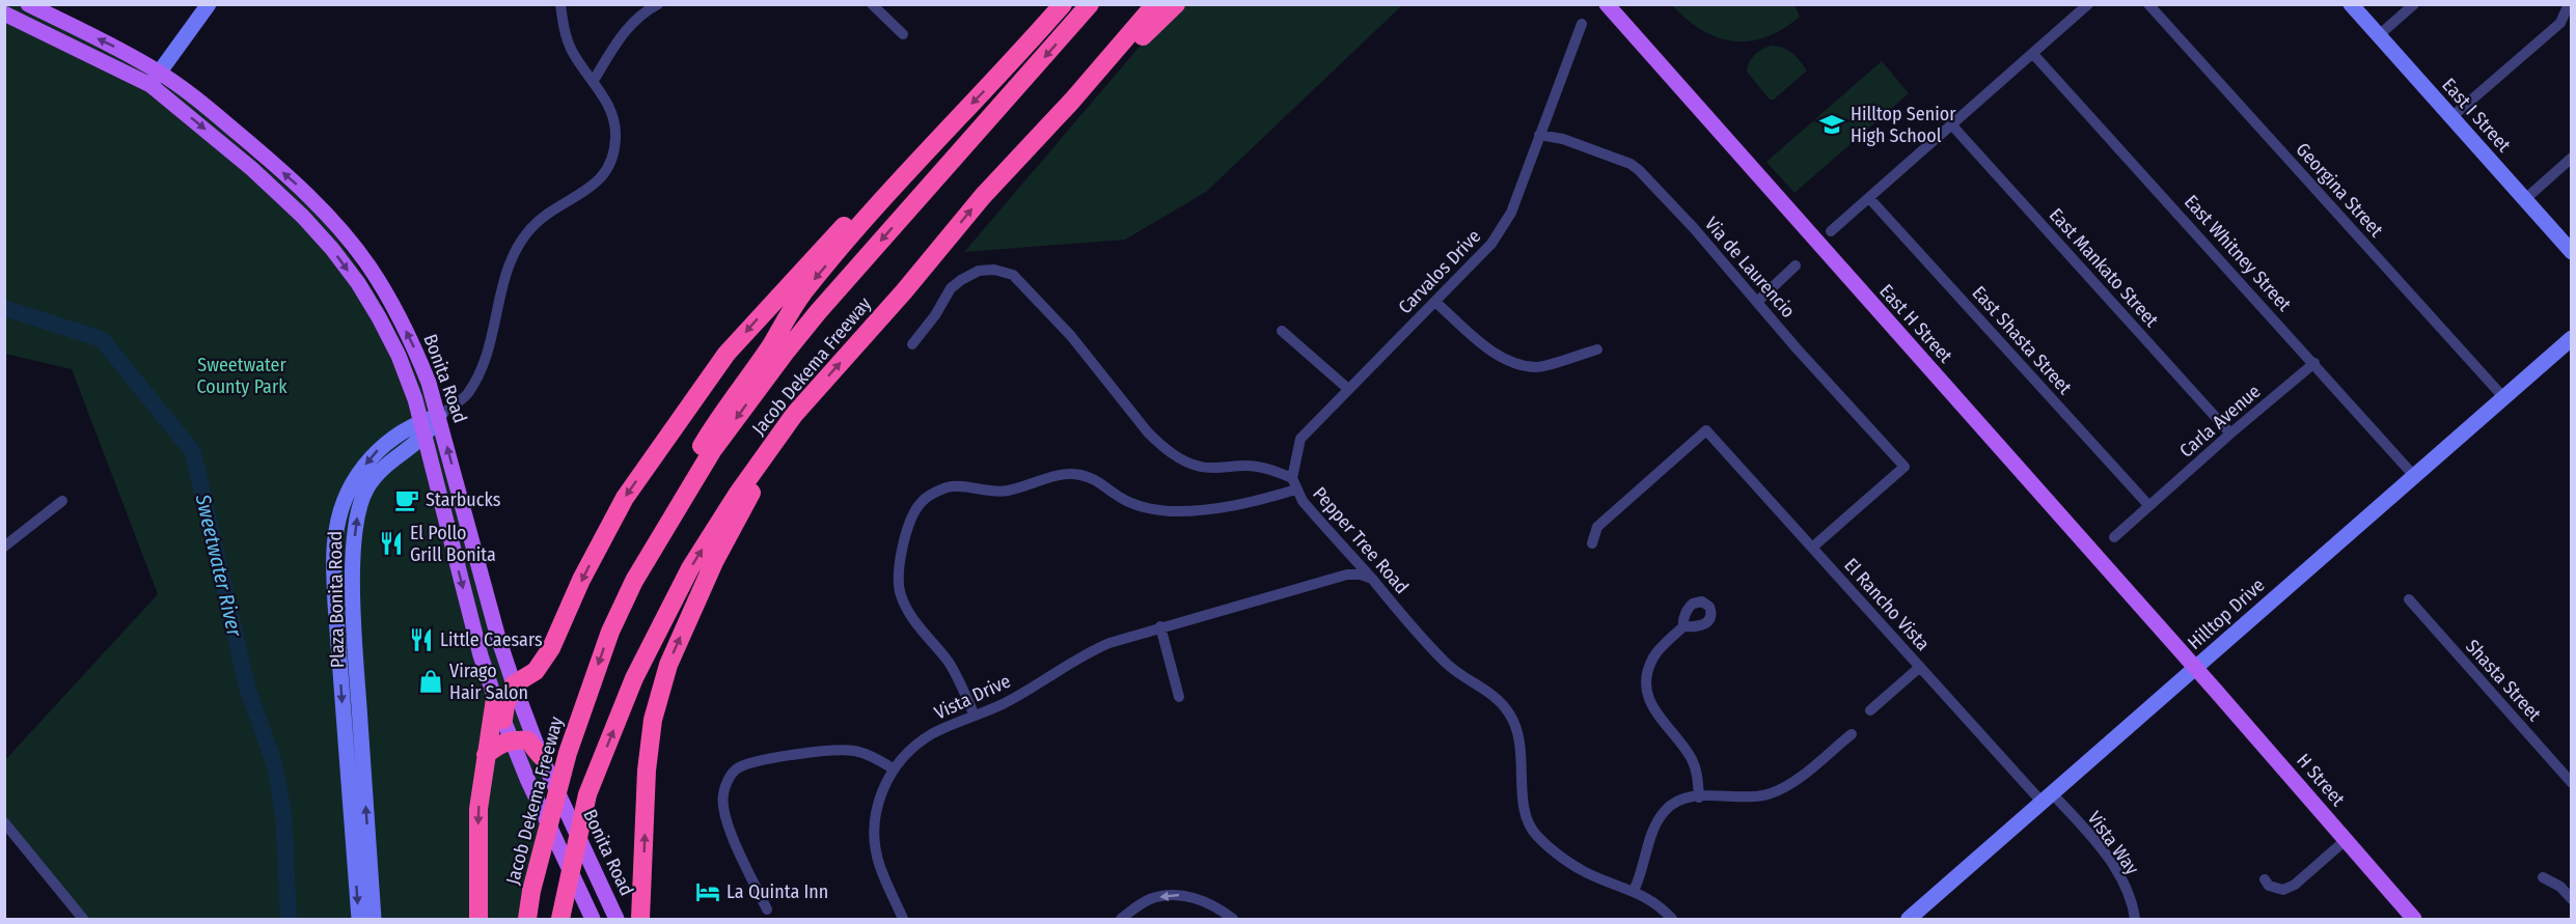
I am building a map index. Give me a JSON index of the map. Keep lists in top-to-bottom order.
{
  "streets": {
    "highway": ["Jacob Dekema Freeway"],
    "main road": [
      "East I Street",
      "East H Street",
      "Bonita Road",
      "Plaza Bonita Road",
      "Hilltop Drive",
      "H Street"
    ],
    "street": [
      "Georgina Street",
      "East Whitney Street",
      "Via de Laurencio",
      "East Mankato Street",
      "Carvalos Drive",
      "East Shasta Street",
      "Carla Avenue",
      "Pepper Tree Road",
      "El Rancho Vista",
      "Shasta Street",
      "Vista Drive",
      "Vista Way"
    ]
  },
  "crossings": [
    ["Georgina Street", "Hilltop Drive"],
    ["East Whitney Street", "Carla Avenue"],
    ["East Whitney Street", "Hilltop Drive"],
    ["Via de Laurencio", "Carvalos Drive"],
    ["Via de Laurencio", "El Rancho Vista"],
    ["East Mankato Street", "Carla Avenue"],
    ["Carvalos Drive", "Pepper Tree Road"],
    ["East H Street", "Hilltop Drive"],
    ["East H Street", "H Street"],
    ["East Shasta Street", "Carla Avenue"],
    ["Bonita Road", "Plaza Bonita Road"],
    ["Pepper Tree Road", "Vista Drive"],
    ["El Rancho Vista", "Hilltop Drive"],
    ["El Rancho Vista", "Vista Way"],
    ["Hilltop Drive", "H Street"],
    ["Hilltop Drive", "Vista Way"]
  ],
  "water": ["Sweetwater River"],
  "parks": ["Sweetwater County Park"],
  "places": {
    "school or university": ["Hilltop Senior High School"],
    "cafe": ["Starbucks"],
    "restaurant": ["El Pollo Grill Bonita", "Little Caesars"],
    "shop": ["Virago Hair Salon"],
    "hotel": ["La Quinta Inn"]
  }
}
